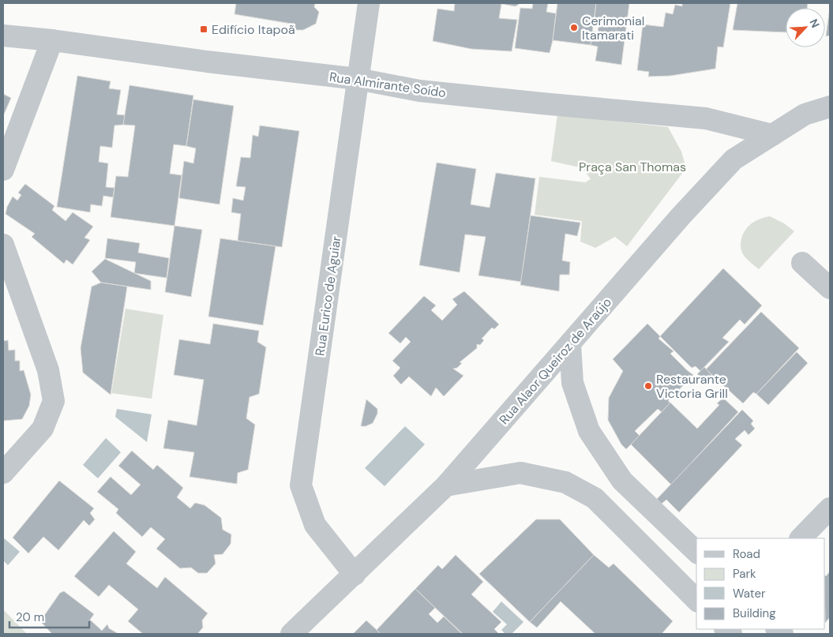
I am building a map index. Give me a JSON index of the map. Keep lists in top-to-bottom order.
{
  "streets": {
    "street": ["Rua Almirante Soído", "Rua Eurico de Aguiar", "Rua Alaor Queiroz de Araújo"]
  },
  "crossings": [
    ["Rua Almirante Soído", "Rua Eurico de Aguiar"],
    ["Rua Almirante Soído", "Rua Alaor Queiroz de Araújo"],
    ["Rua Eurico de Aguiar", "Rua Alaor Queiroz de Araújo"]
  ],
  "parks": ["Praça San Thomas"],
  "places": {
    "other": ["Cerimonial Itamarati", "Restaurante Victoria Grill"],
    "transit": ["Edifício Itapoã"]
  },
  "legend": [
    "Road",
    "Park",
    "Water",
    "Building"
  ],
  "scale_bar": "20 m",
  "north": "top right"
}
